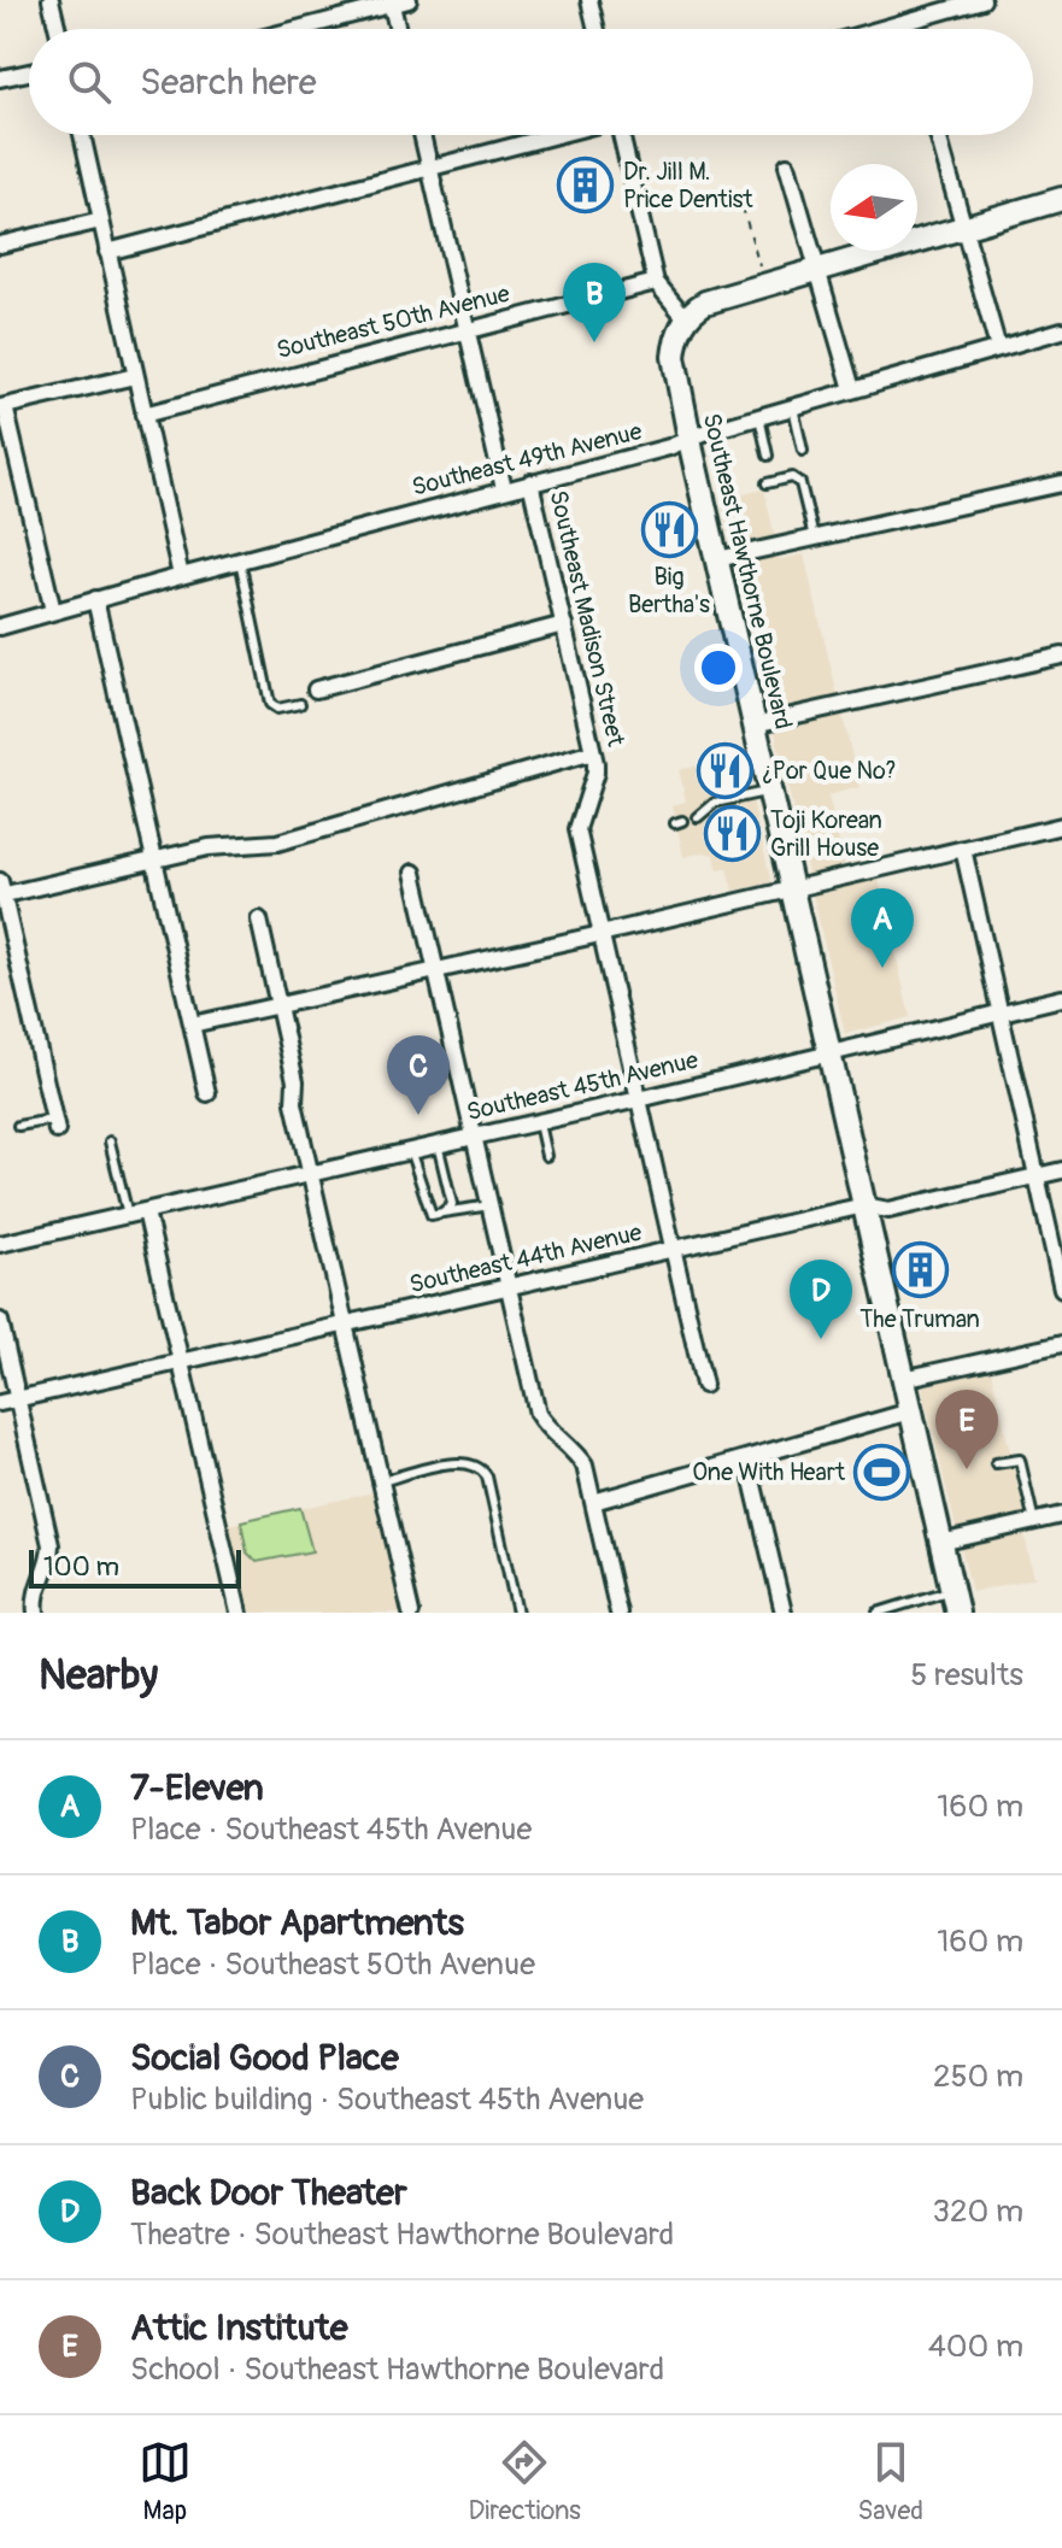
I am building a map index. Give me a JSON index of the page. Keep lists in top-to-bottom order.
{
  "streets": {
    "main road": ["Southeast Hawthorne Boulevard"],
    "street": [
      "Southeast 50th Avenue",
      "Southeast 49th Avenue",
      "Southeast Madison Street",
      "Southeast 45th Avenue",
      "Southeast 44th Avenue"
    ]
  },
  "crossings": [
    ["Southeast 49th Avenue", "Southeast Hawthorne Boulevard"],
    ["Southeast 49th Avenue", "Southeast Madison Street"],
    ["Southeast Hawthorne Boulevard", "Southeast 45th Avenue"],
    ["Southeast Hawthorne Boulevard", "Southeast 44th Avenue"],
    ["Southeast Madison Street", "Southeast 45th Avenue"],
    ["Southeast Madison Street", "Southeast 44th Avenue"]
  ],
  "places": {
    "building": ["Dr. Jill M. Price Dentist", "The Truman"],
    "restaurant": ["Big Bertha's", "¿Por Que No?", "Toji Korean Grill House"],
    "sports": ["One With Heart"]
  },
  "scale_bar": "100 m",
  "north": "left",
  "page": {
    "search": "Search here",
    "pins": [
      "B",
      "A",
      "C",
      "D",
      "E"
    ],
    "scale": "100 m",
    "heading": ["Nearby", "5 results"],
    "list": [
      {
        "mark": "A",
        "name": "7-Eleven",
        "note": "Place · Southeast 45th Avenue",
        "value": "160 m"
      },
      {
        "mark": "B",
        "name": "Mt. Tabor Apartments",
        "note": "Place · Southeast 50th Avenue",
        "value": "160 m"
      },
      {
        "mark": "C",
        "name": "Social Good Place",
        "note": "Public building · Southeast 45th Avenue",
        "value": "250 m"
      },
      {
        "mark": "D",
        "name": "Back Door Theater",
        "note": "Theatre · Southeast Hawthorne Boulevard",
        "value": "320 m"
      },
      {
        "mark": "E",
        "name": "Attic Institute",
        "note": "School · Southeast Hawthorne Boulevard",
        "value": "400 m"
      }
    ],
    "nav": ["Map", "Directions", "Saved"]
  }
}
